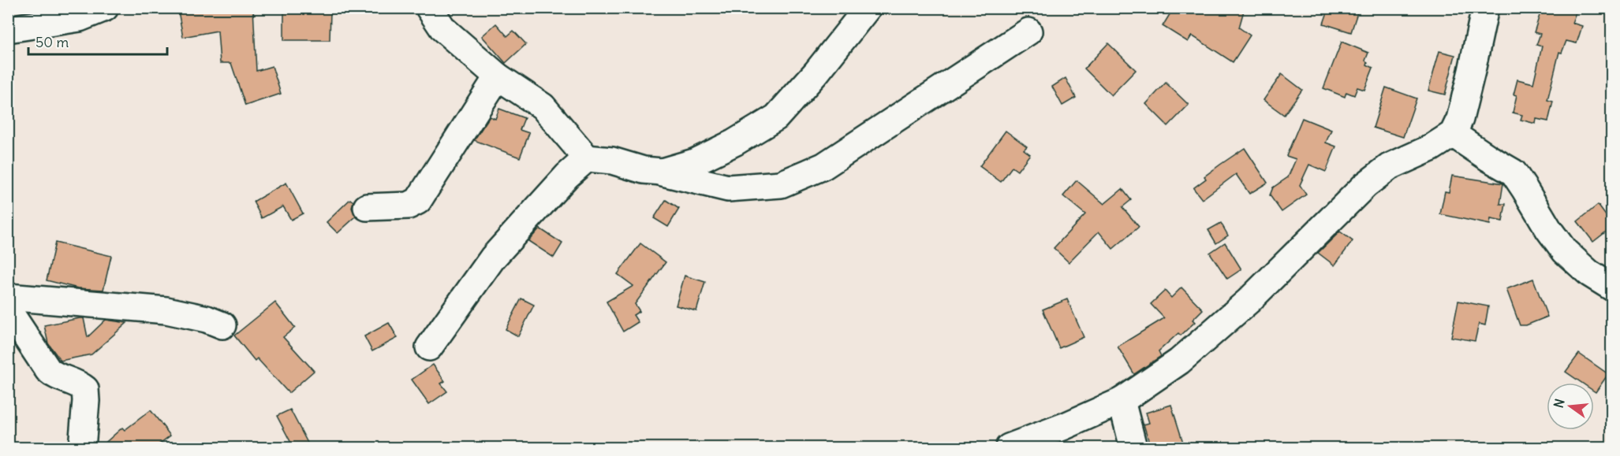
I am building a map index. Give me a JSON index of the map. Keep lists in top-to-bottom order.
{
  "scale_bar": "50 m",
  "north": "left"
}
